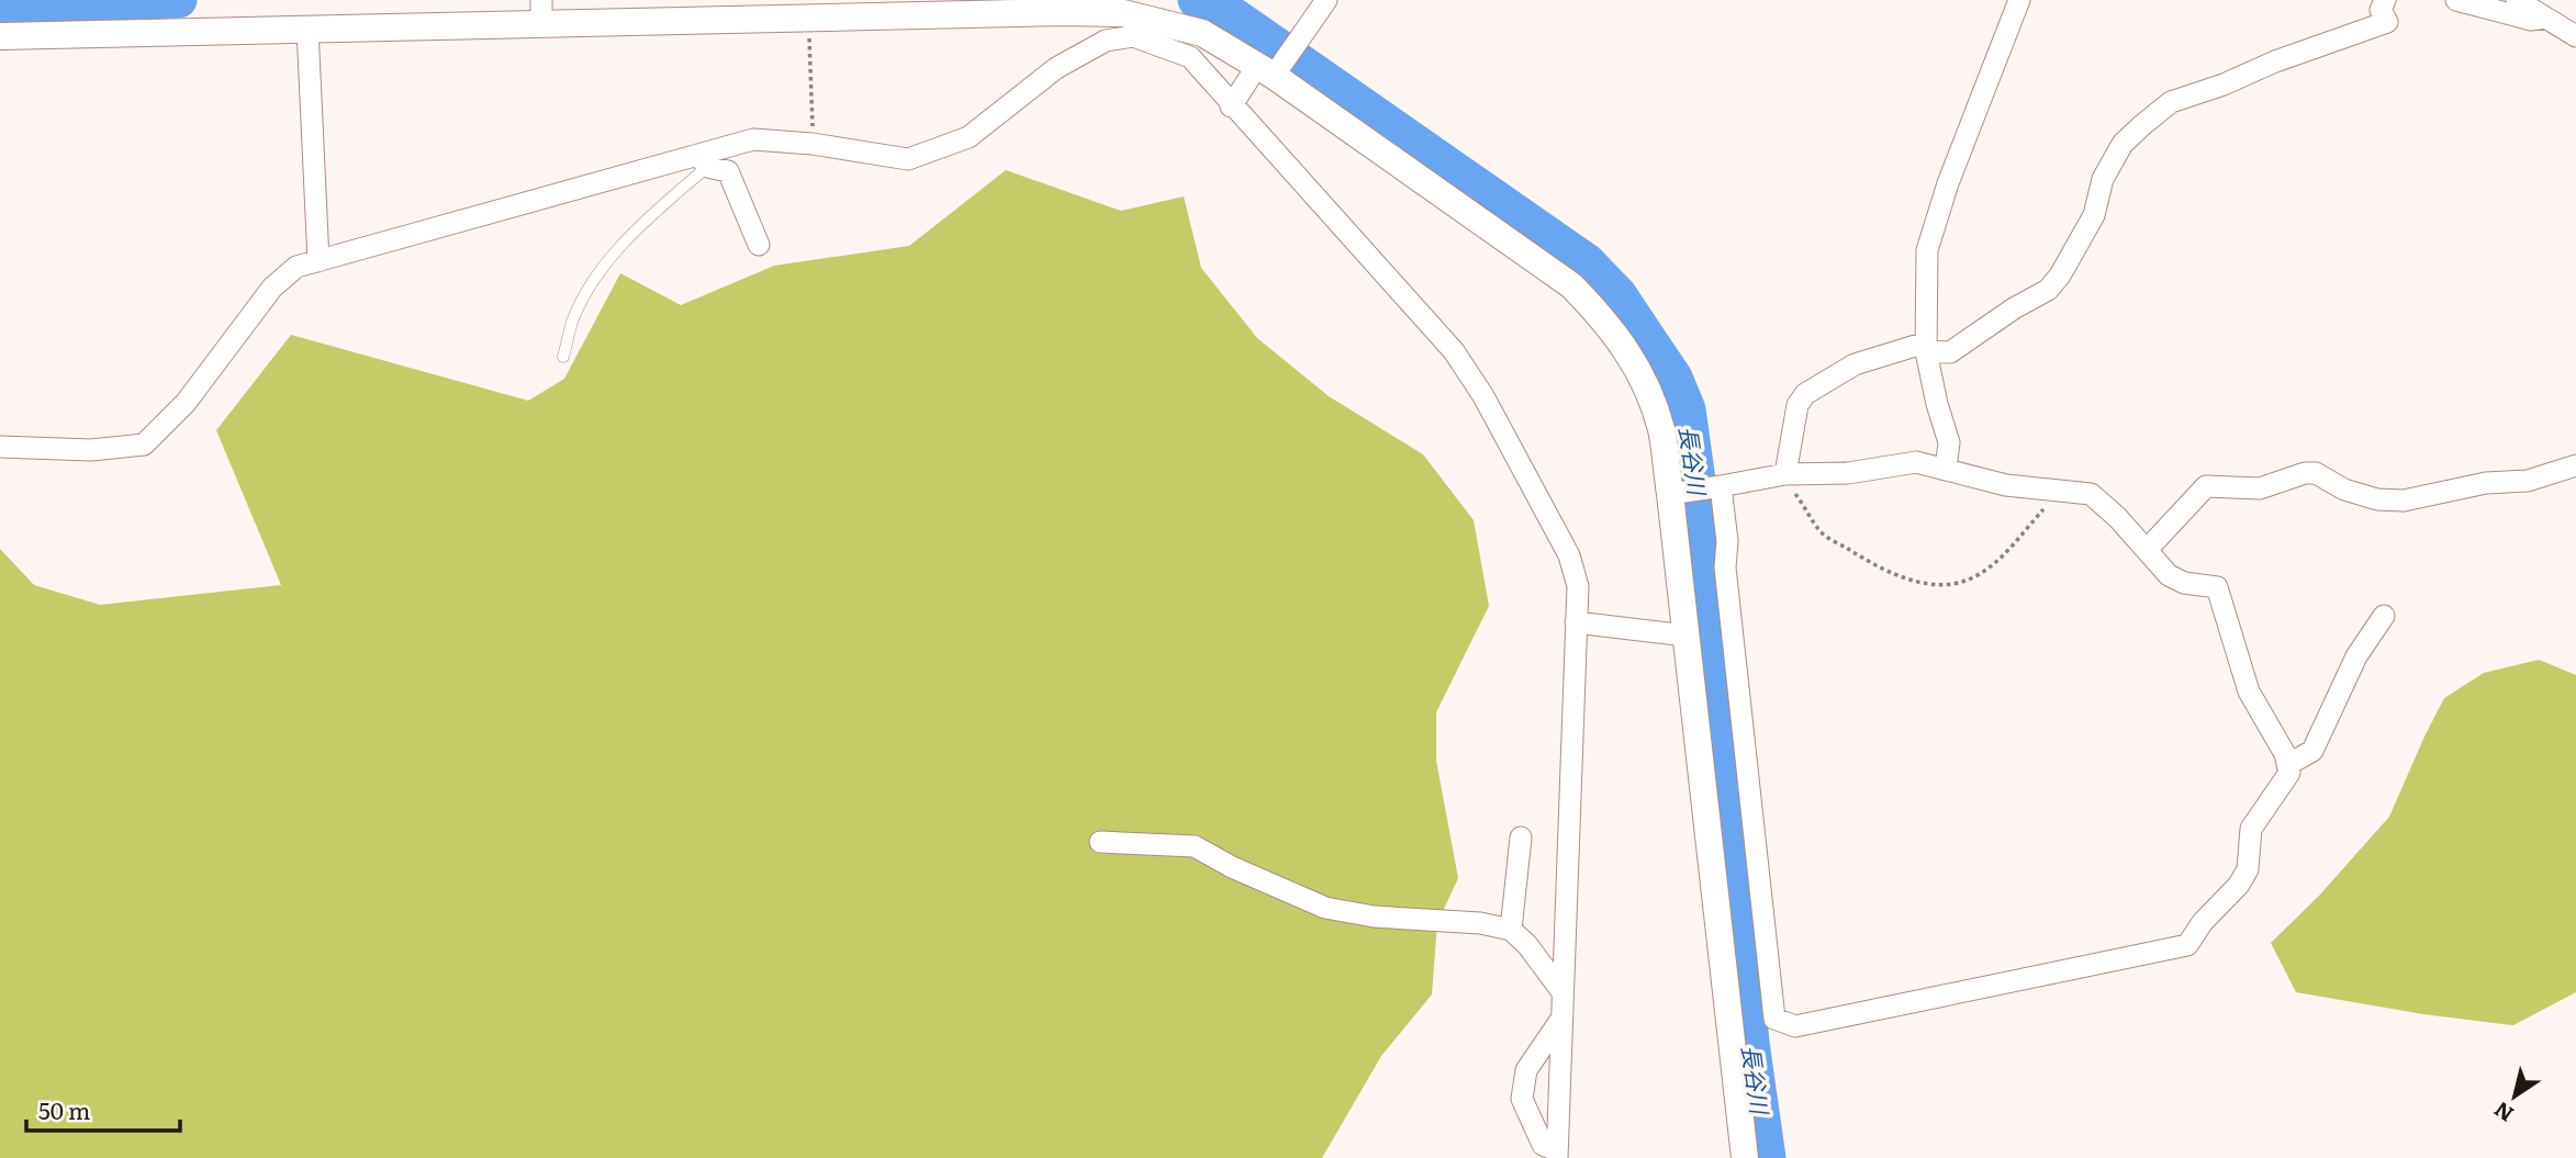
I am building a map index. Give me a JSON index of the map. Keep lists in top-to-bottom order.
{
  "water": ["長谷川"],
  "scale_bar": "50 m",
  "north": "bottom left"
}
